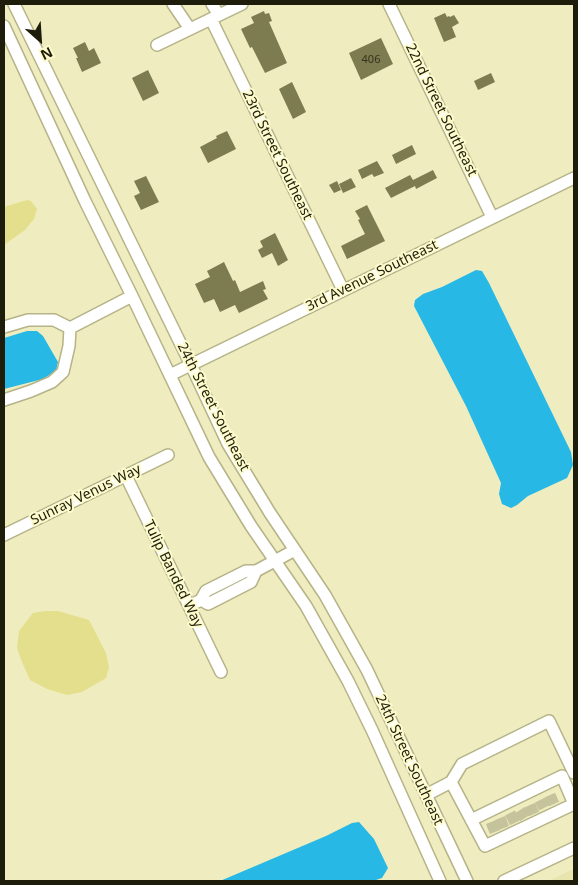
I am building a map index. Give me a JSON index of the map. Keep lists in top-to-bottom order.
{
  "streets": {
    "street": [
      "22nd Street Southeast",
      "23rd Street Southeast",
      "3rd Avenue Southeast",
      "24th Street Southeast",
      "Sunray Venus Way",
      "Tulip Banded Way"
    ]
  },
  "crossings": [
    ["22nd Street Southeast", "3rd Avenue Southeast"],
    ["23rd Street Southeast", "3rd Avenue Southeast"],
    ["3rd Avenue Southeast", "24th Street Southeast"],
    ["Sunray Venus Way", "Tulip Banded Way"]
  ],
  "house_numbers": ["406"],
  "north": "bottom right"
}
